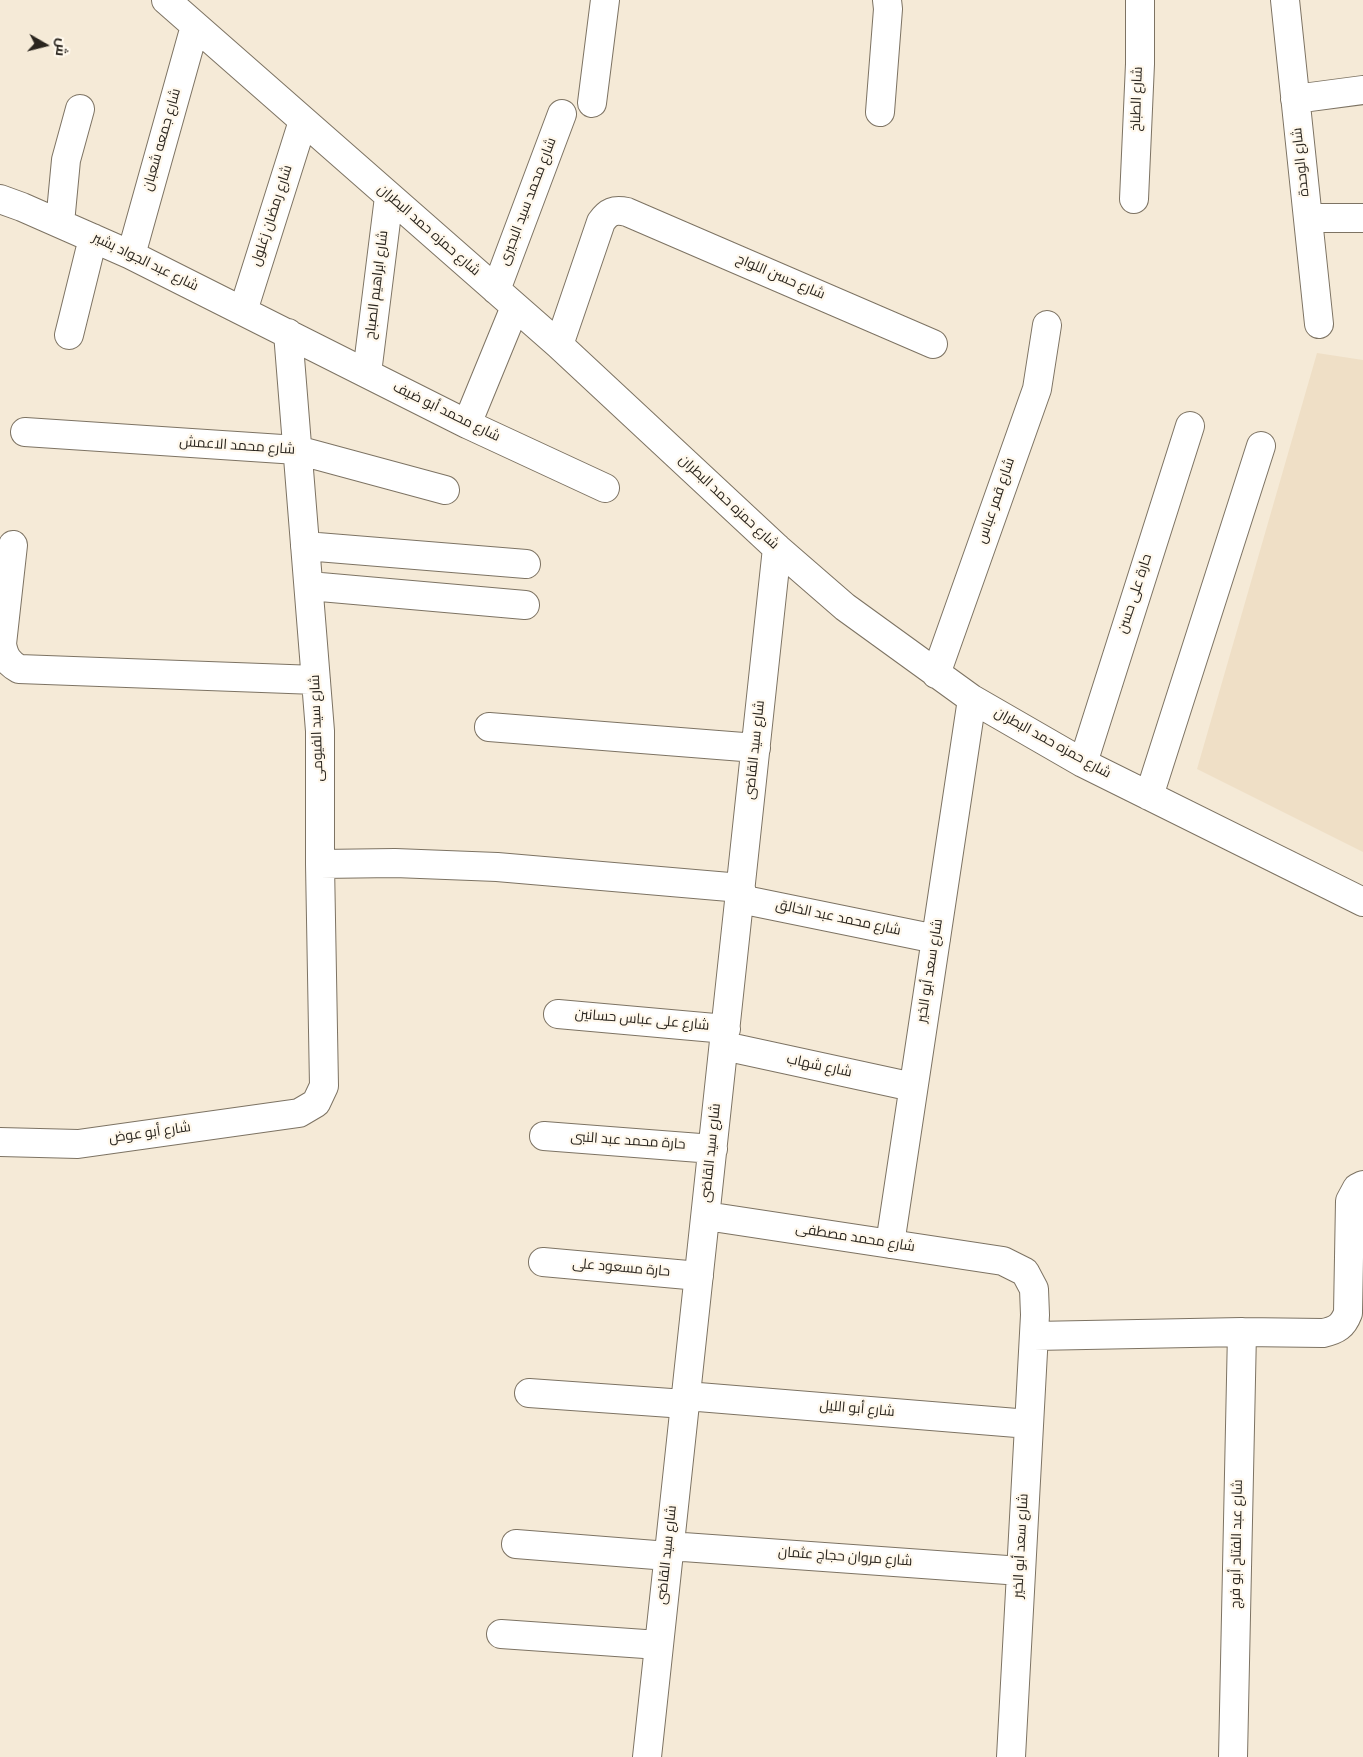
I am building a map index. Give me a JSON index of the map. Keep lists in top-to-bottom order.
{
  "streets": {
    "street": [
      "شارع الطباخ",
      "شارع جمعه شعبان",
      "شارع الوحدة",
      "شارع محمد سيد البحيرى",
      "شارع رمضان زغلول",
      "شارع حمزه حمد البطران",
      "شارع عبد الجواد بشير",
      "شارع حسن اللواح",
      "شارع ابراهيم الصباح",
      "شارع محمد أبو ضيف",
      "شارع محمد الاعمش",
      "شارع قمر عباس",
      "حارة على حسن",
      "شارع سيد الفيومى",
      "شارع سيد القاضى",
      "شارع محمد عبد الخالق",
      "شارع سعد أبو الخير",
      "شارع على عباس حسانين",
      "شارع شهاب",
      "شارع أبو عوض",
      "حارة محمد عبد النبى",
      "شارع محمد مصطفى",
      "حارة مسعود على",
      "شارع أبو الليل",
      "شارع عبد الفتاح أبو فرج",
      "شارع مروان حجاج عثمان"
    ]
  },
  "crossings": [
    ["شارع جمعه شعبان", "شارع حمزه حمد البطران"],
    ["شارع جمعه شعبان", "شارع عبد الجواد بشير"],
    ["شارع محمد سيد البحيرى", "شارع حمزه حمد البطران"],
    ["شارع محمد سيد البحيرى", "شارع محمد أبو ضيف"],
    ["شارع رمضان زغلول", "شارع حمزه حمد البطران"],
    ["شارع رمضان زغلول", "شارع عبد الجواد بشير"],
    ["شارع حمزه حمد البطران", "شارع حسن اللواح"],
    ["شارع حمزه حمد البطران", "شارع ابراهيم الصباح"],
    ["شارع حمزه حمد البطران", "شارع قمر عباس"],
    ["شارع حمزه حمد البطران", "حارة على حسن"],
    ["شارع حمزه حمد البطران", "شارع سيد القاضى"],
    ["شارع حمزه حمد البطران", "شارع سعد أبو الخير"],
    ["شارع عبد الجواد بشير", "شارع محمد أبو ضيف"],
    ["شارع عبد الجواد بشير", "شارع سيد الفيومى"],
    ["شارع ابراهيم الصباح", "شارع محمد أبو ضيف"],
    ["شارع محمد أبو ضيف", "شارع سيد الفيومى"],
    ["شارع محمد الاعمش", "شارع سيد الفيومى"],
    ["شارع سيد الفيومى", "شارع محمد عبد الخالق"],
    ["شارع سيد الفيومى", "شارع أبو عوض"],
    ["شارع سيد القاضى", "شارع محمد عبد الخالق"],
    ["شارع سيد القاضى", "شارع على عباس حسانين"],
    ["شارع سيد القاضى", "شارع شهاب"],
    ["شارع سيد القاضى", "حارة محمد عبد النبى"],
    ["شارع سيد القاضى", "شارع محمد مصطفى"],
    ["شارع سيد القاضى", "حارة مسعود على"],
    ["شارع سيد القاضى", "شارع أبو الليل"],
    ["شارع سيد القاضى", "شارع مروان حجاج عثمان"],
    ["شارع محمد عبد الخالق", "شارع سعد أبو الخير"],
    ["شارع سعد أبو الخير", "شارع شهاب"],
    ["شارع سعد أبو الخير", "شارع محمد مصطفى"],
    ["شارع سعد أبو الخير", "شارع أبو الليل"],
    ["شارع سعد أبو الخير", "شارع مروان حجاج عثمان"],
    ["شارع على عباس حسانين", "شارع شهاب"]
  ],
  "north": "right"
}
